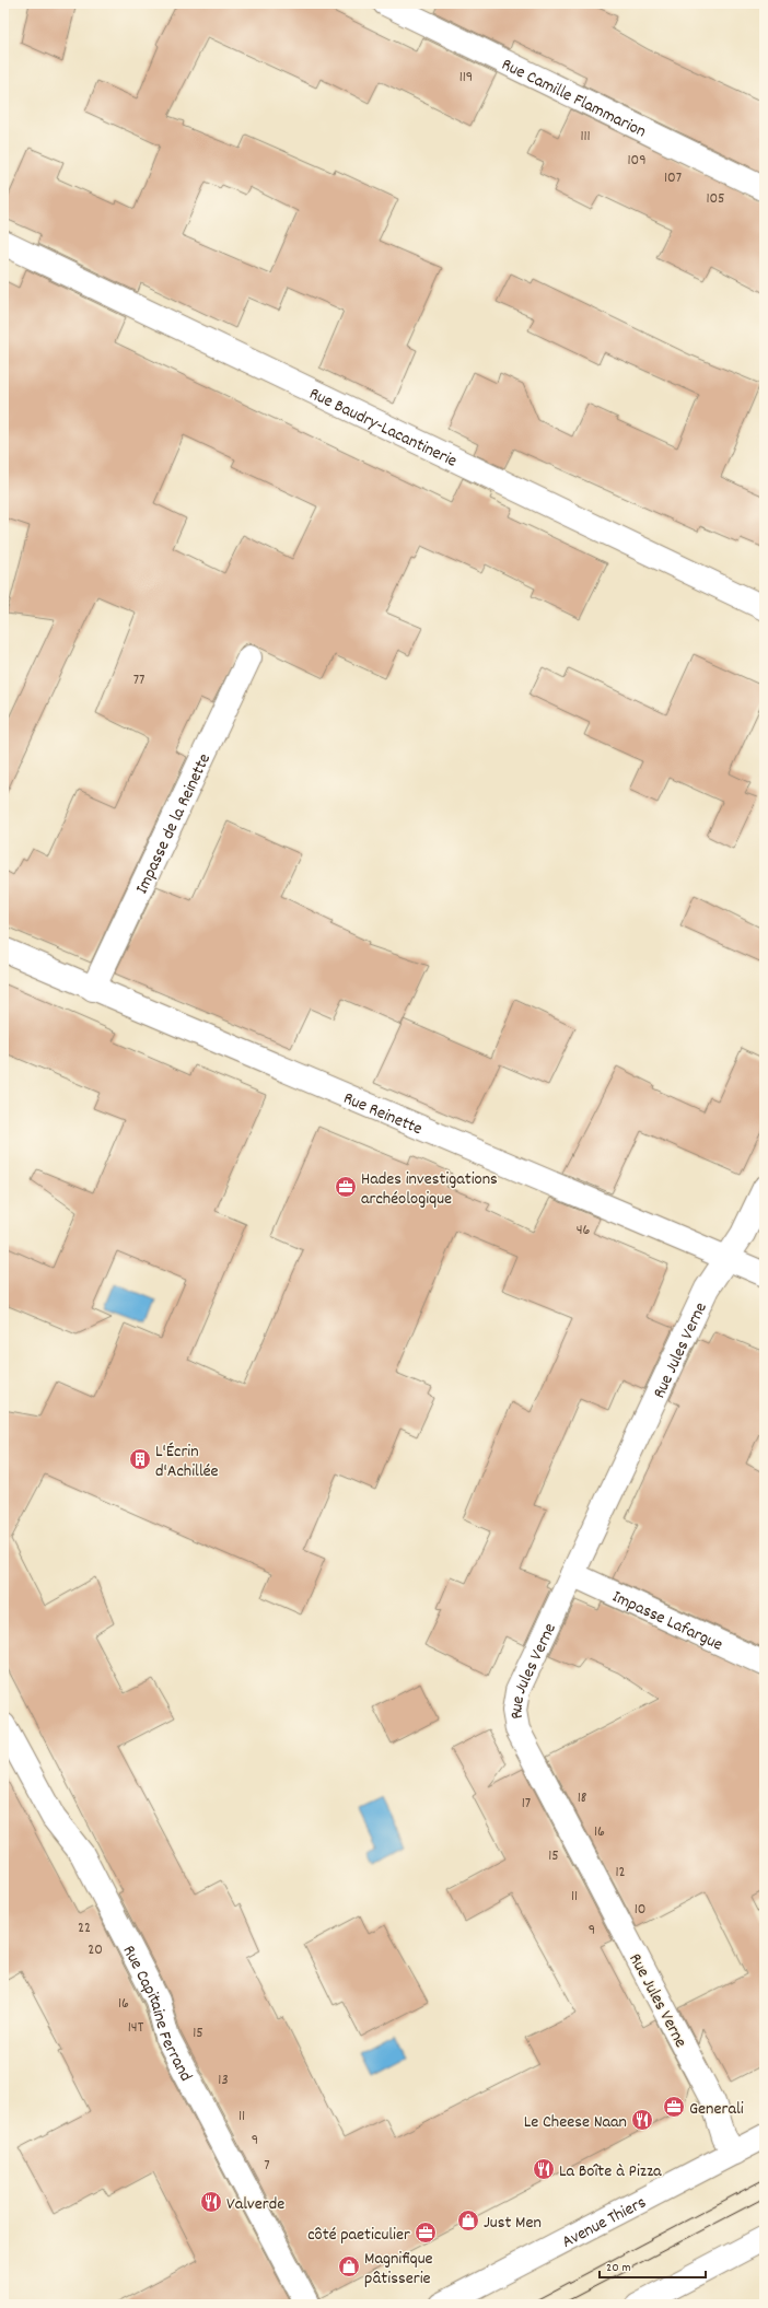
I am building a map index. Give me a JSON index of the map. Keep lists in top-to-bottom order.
{
  "streets": {
    "street": [
      "Rue Camille Flammarion",
      "Rue Baudry-Lacantinerie",
      "Impasse de la Reinette",
      "Rue Reinette",
      "Rue Jules Verne",
      "Impasse Lafargue",
      "Rue Capitaine Ferrand",
      "Avenue Thiers"
    ]
  },
  "crossings": [
    ["Impasse de la Reinette", "Rue Reinette"],
    ["Rue Reinette", "Rue Jules Verne"],
    ["Rue Jules Verne", "Impasse Lafargue"],
    ["Rue Jules Verne", "Avenue Thiers"]
  ],
  "places": {
    "office": ["Hades investigations archéologique", "Generali", "côté paeticulier"],
    "building": ["L'Écrin d'Achillée"],
    "restaurant": ["Le Cheese Naan", "La Boîte à Pizza", "Valverde"],
    "shop": ["Just Men", "Magnifique pâtisserie"]
  },
  "house_numbers": [
    "119",
    "111",
    "109",
    "107",
    "105",
    "77",
    "46",
    "18",
    "17",
    "16",
    "15",
    "12",
    "11",
    "10",
    "22",
    "9",
    "20",
    "16",
    "14T",
    "15",
    "13",
    "11",
    "9",
    "7"
  ],
  "scale_bar": "20 m"
}
